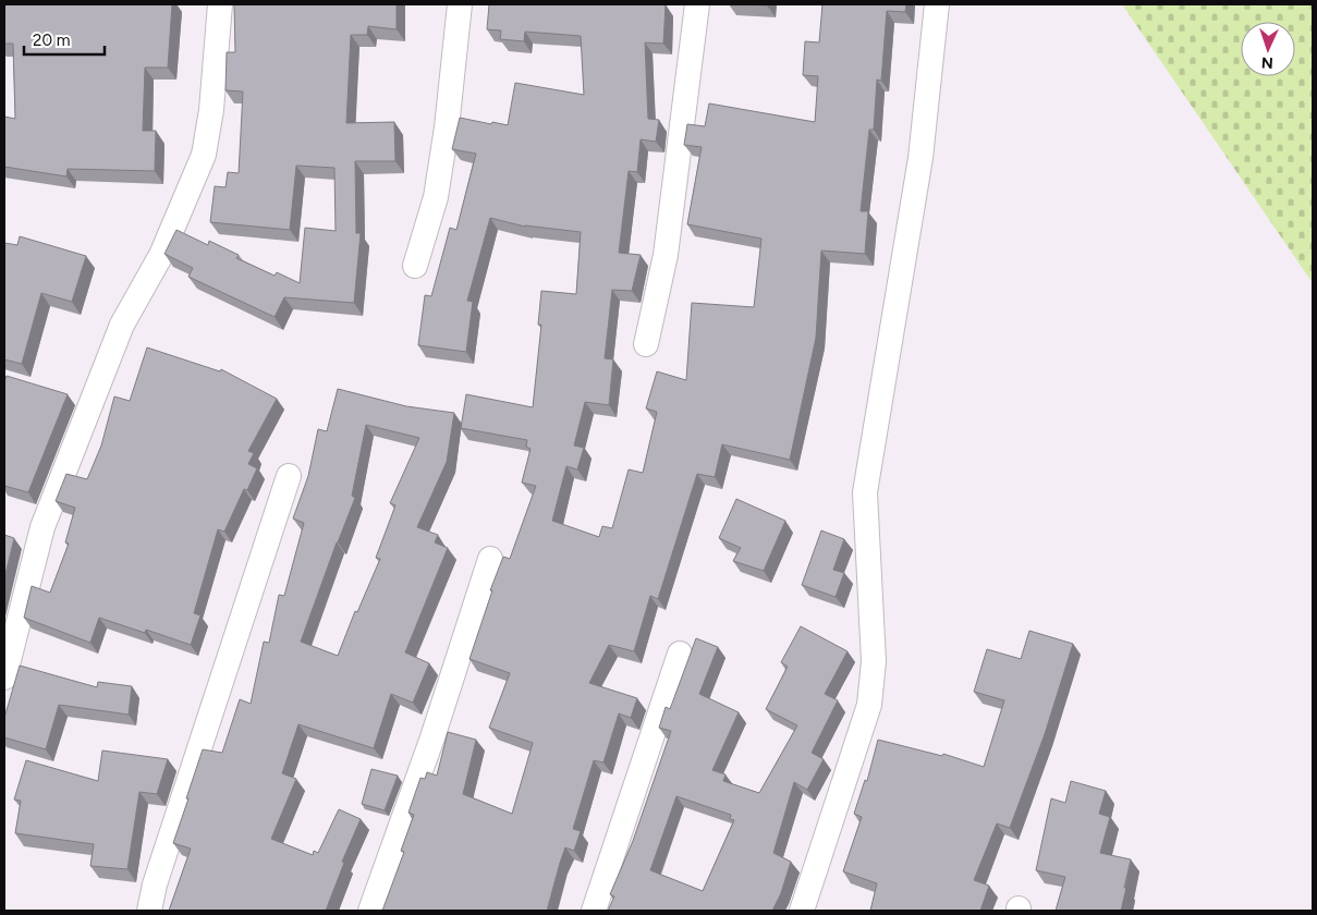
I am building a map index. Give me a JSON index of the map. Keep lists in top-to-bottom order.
{
  "scale_bar": "20 m",
  "north": "bottom"
}
